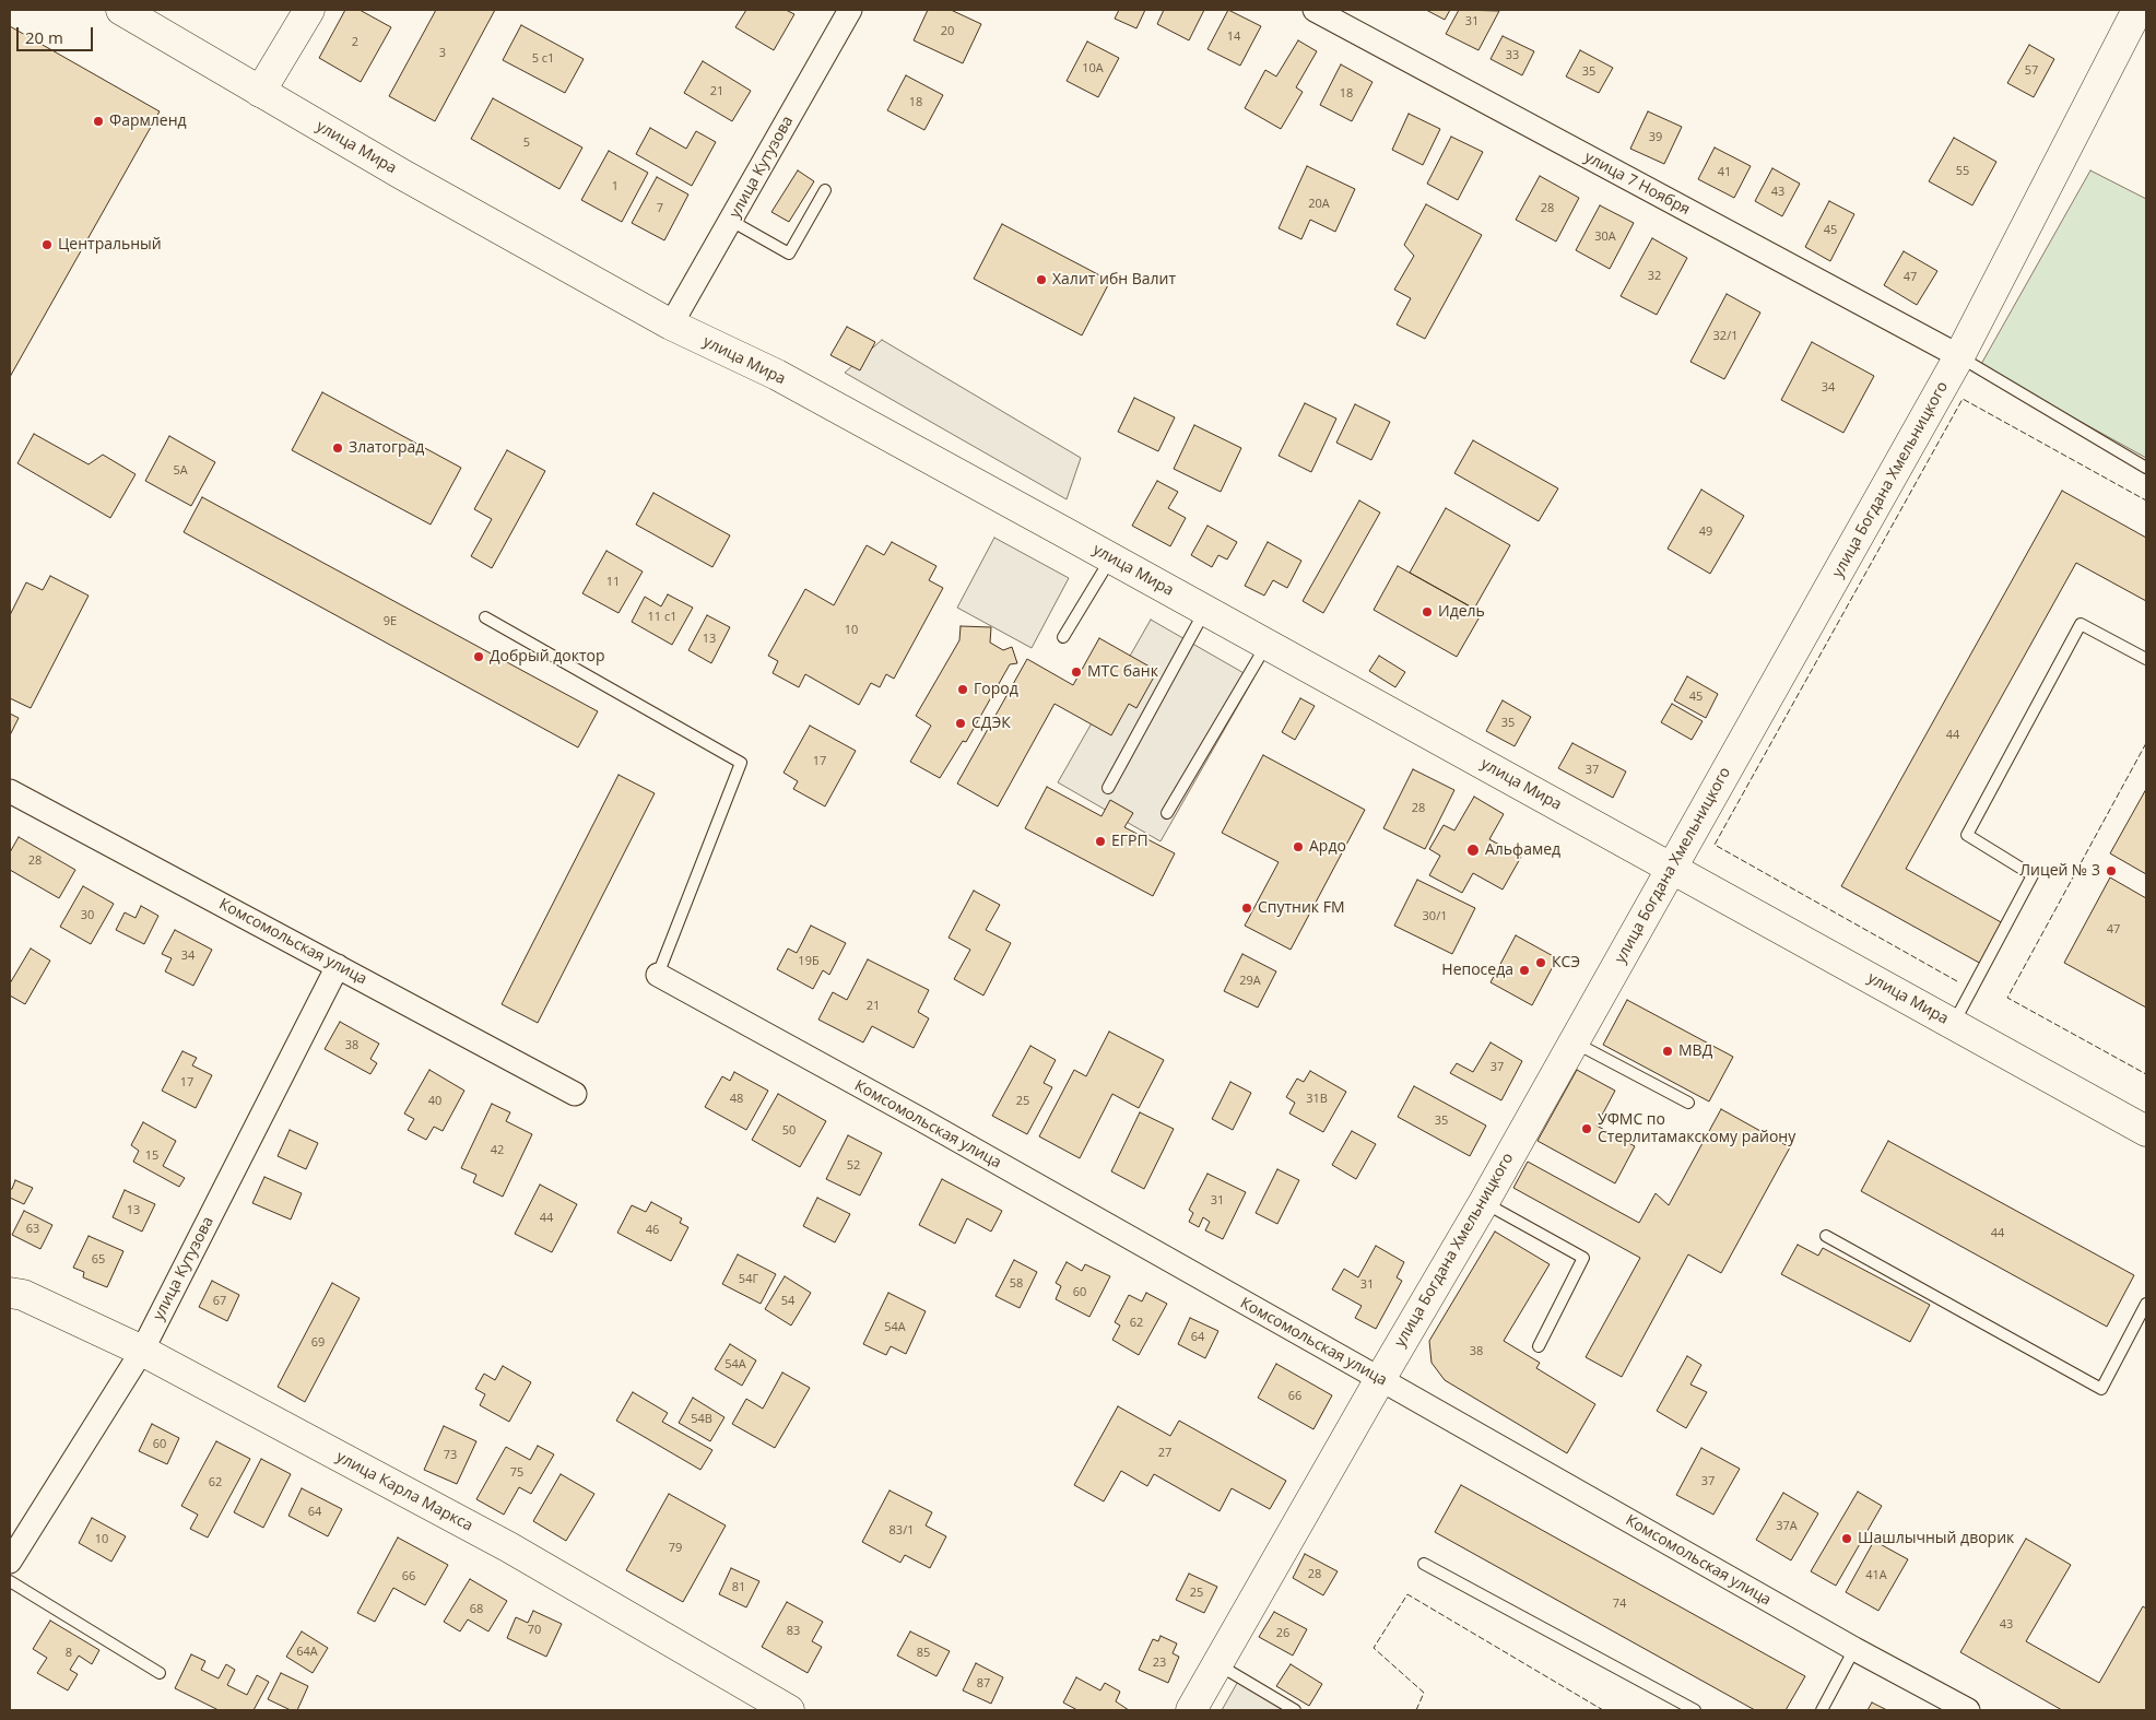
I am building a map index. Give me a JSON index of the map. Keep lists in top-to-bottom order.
{
  "streets": {
    "main road": ["улица Мира", "улица Богдана Хмельницкого", "улица Карла Маркса"],
    "street": ["улица Кутузова", "улица 7 Ноября", "Комсомольская улица"]
  },
  "crossings": [
    ["улица Мира", "улица Кутузова"],
    ["улица Мира", "улица Богдана Хмельницкого"],
    ["улица Кутузова", "Комсомольская улица"],
    ["улица Кутузова", "улица Карла Маркса"],
    ["улица 7 Ноября", "улица Богдана Хмельницкого"],
    ["улица Богдана Хмельницкого", "Комсомольская улица"]
  ],
  "places": [
    "Фармленд",
    "Центральный",
    "Халит ибн Валит",
    "Златоград",
    "Идель",
    "Добрый доктор",
    "МТС банк",
    "Город",
    "СДЭК",
    "ЕГРП",
    "Ардо",
    "Альфамед",
    "Лицей № 3",
    "Спутник FM",
    "КСЭ",
    "Непоседа",
    "МВД",
    "УФМС по Стерлитамакскому району",
    "Шашлычный дворик"
  ],
  "house_numbers": [
    "31",
    "20",
    "14",
    "2",
    "3",
    "33",
    "5 с1",
    "10А",
    "57",
    "35",
    "21",
    "18",
    "18",
    "39",
    "5",
    "55",
    "41",
    "1",
    "43",
    "20А",
    "7",
    "28",
    "45",
    "30А",
    "32",
    "47",
    "32/1",
    "34",
    "5А",
    "49",
    "11",
    "11 с1",
    "9Е",
    "10",
    "13",
    "45",
    "35",
    "44",
    "17",
    "37",
    "28",
    "28",
    "30",
    "30/1",
    "47",
    "34",
    "19Б",
    "29А",
    "21",
    "38",
    "37",
    "17",
    "48",
    "31В",
    "40",
    "25",
    "35",
    "50",
    "42",
    "15",
    "52",
    "31",
    "13",
    "44",
    "63",
    "46",
    "44",
    "65",
    "54Г",
    "58",
    "31",
    "60",
    "67",
    "54",
    "62",
    "54А",
    "64",
    "69",
    "38",
    "54А",
    "66",
    "54В",
    "60",
    "27",
    "73",
    "75",
    "37",
    "62",
    "64",
    "37А",
    "83/1",
    "10",
    "79",
    "28",
    "41А",
    "66",
    "81",
    "25",
    "74",
    "68",
    "43",
    "70",
    "83",
    "26",
    "64А",
    "8",
    "85",
    "23",
    "87"
  ],
  "scale_bar": "20 m"
}
